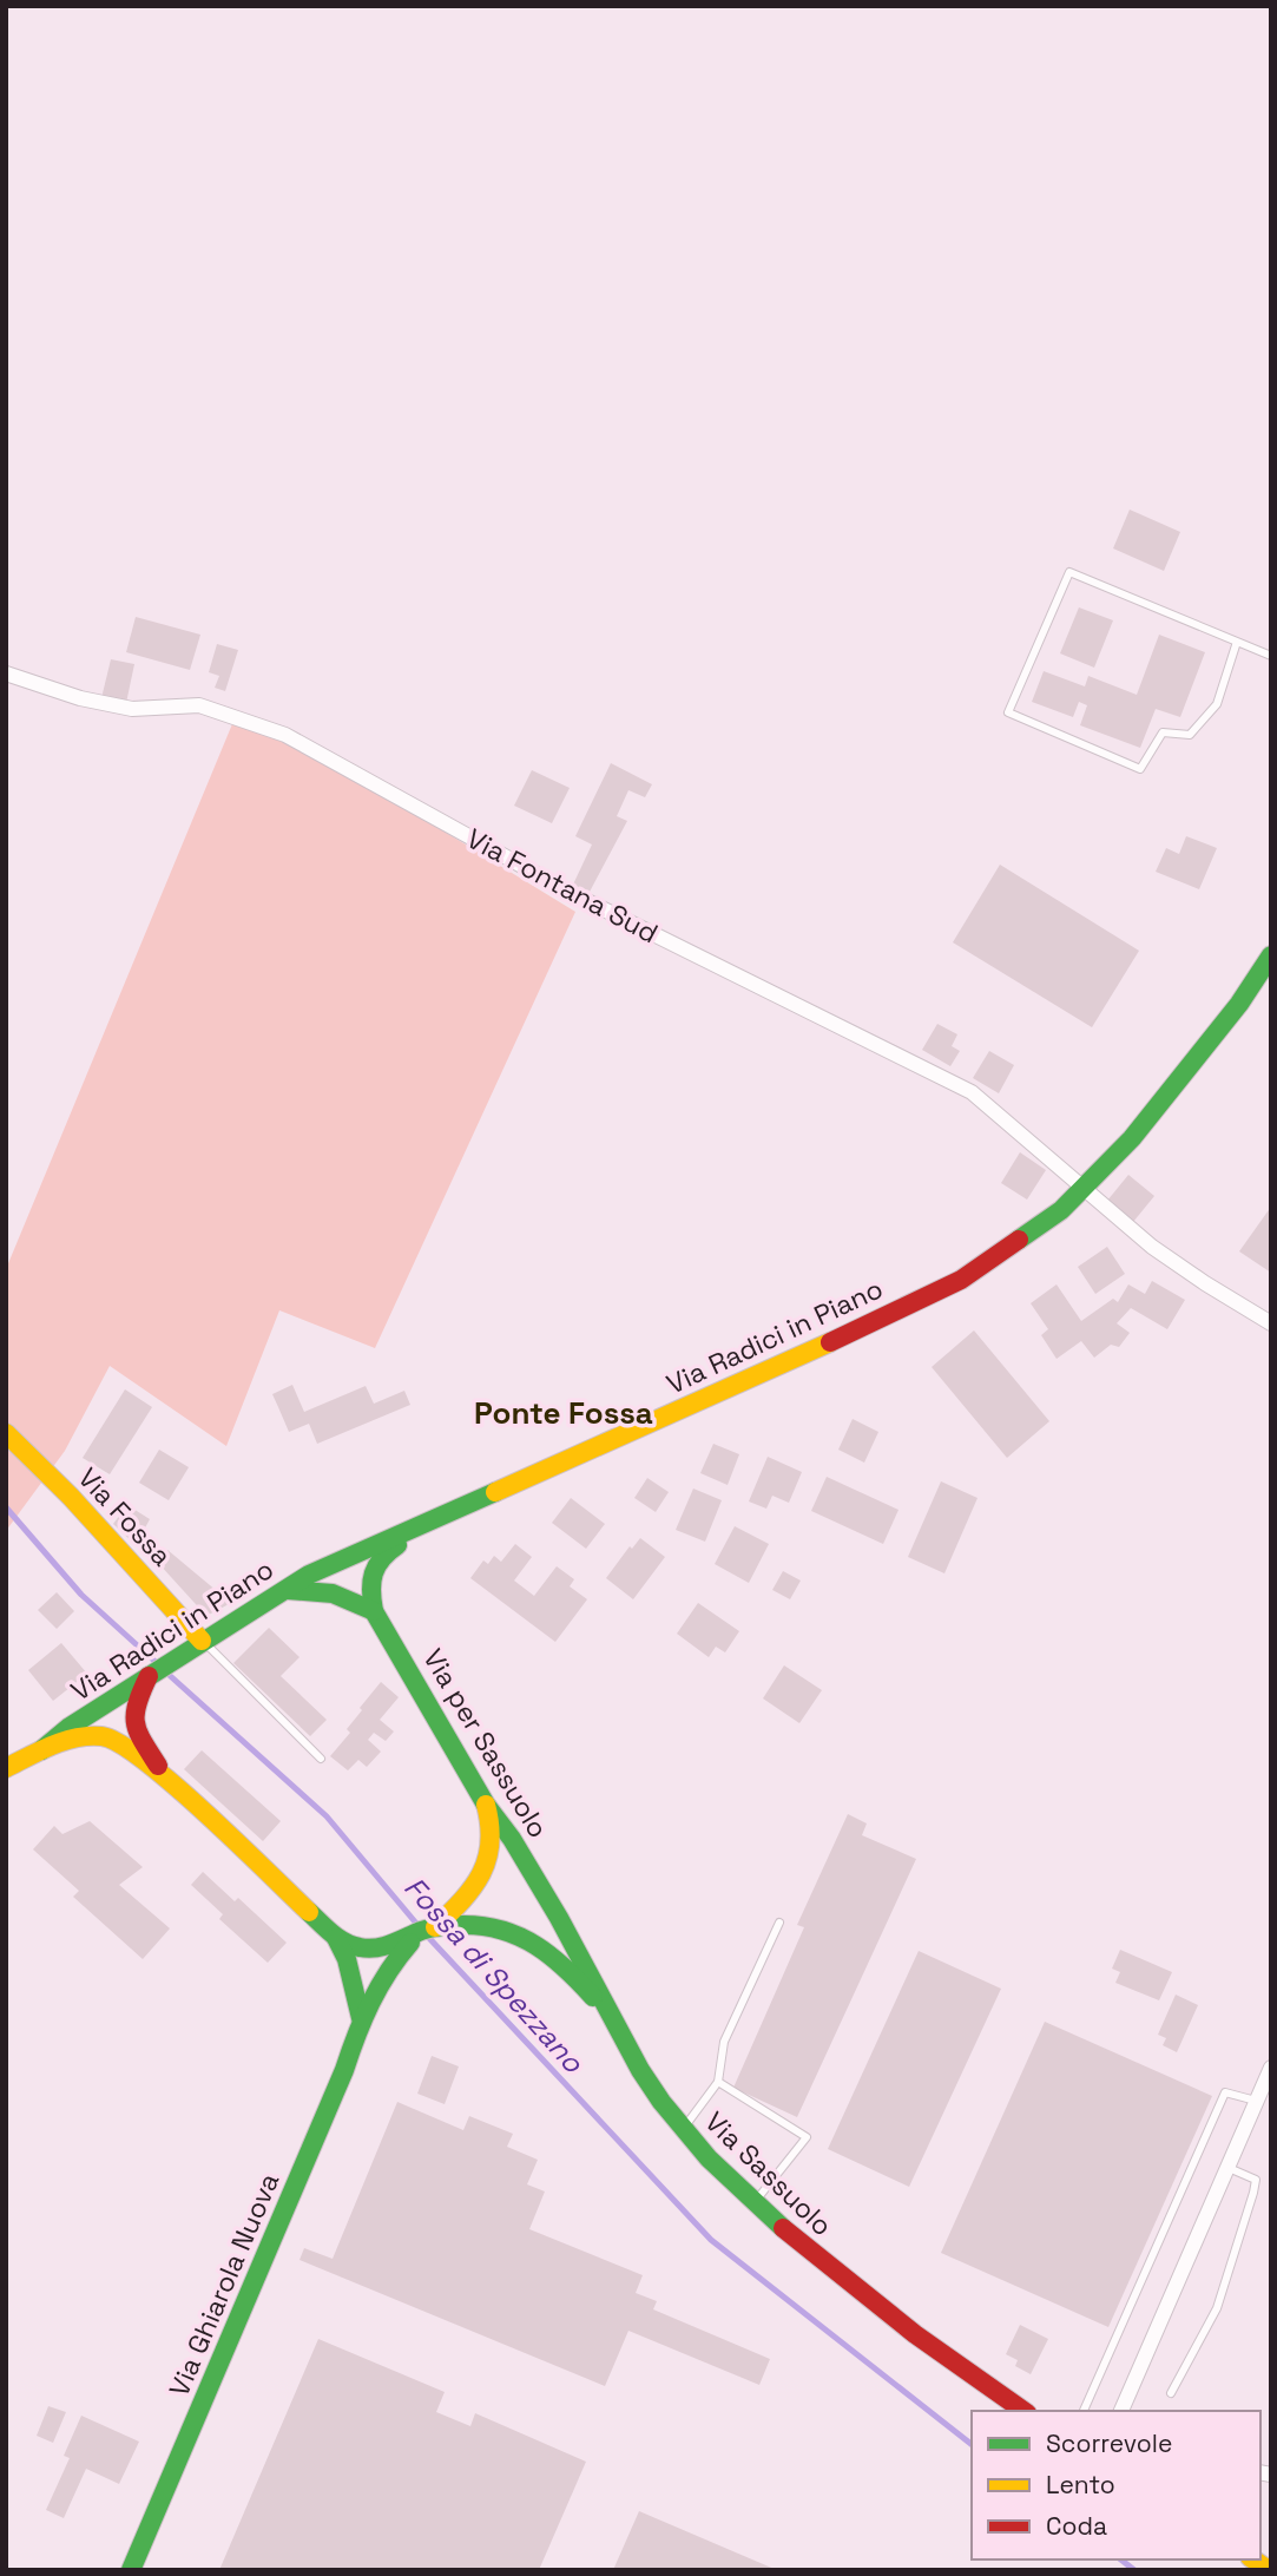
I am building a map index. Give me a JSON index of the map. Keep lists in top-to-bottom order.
{
  "streets": {
    "street": [
      "Via Fontana Sud",
      "Via Radici in Piano",
      "Via Fossa",
      "Via per Sassuolo",
      "Via Sassuolo",
      "Via Ghiarola Nuova"
    ]
  },
  "crossings": [
    ["Via Fontana Sud", "Via Radici in Piano"],
    ["Via Radici in Piano", "Via Fossa"],
    ["Via per Sassuolo", "Via Sassuolo"],
    ["Via per Sassuolo", "Via Ghiarola Nuova"]
  ],
  "districts": ["Ponte Fossa"],
  "water": ["Fossa di Spezzano"],
  "legend": ["Scorrevole", "Lento", "Coda"]
}
